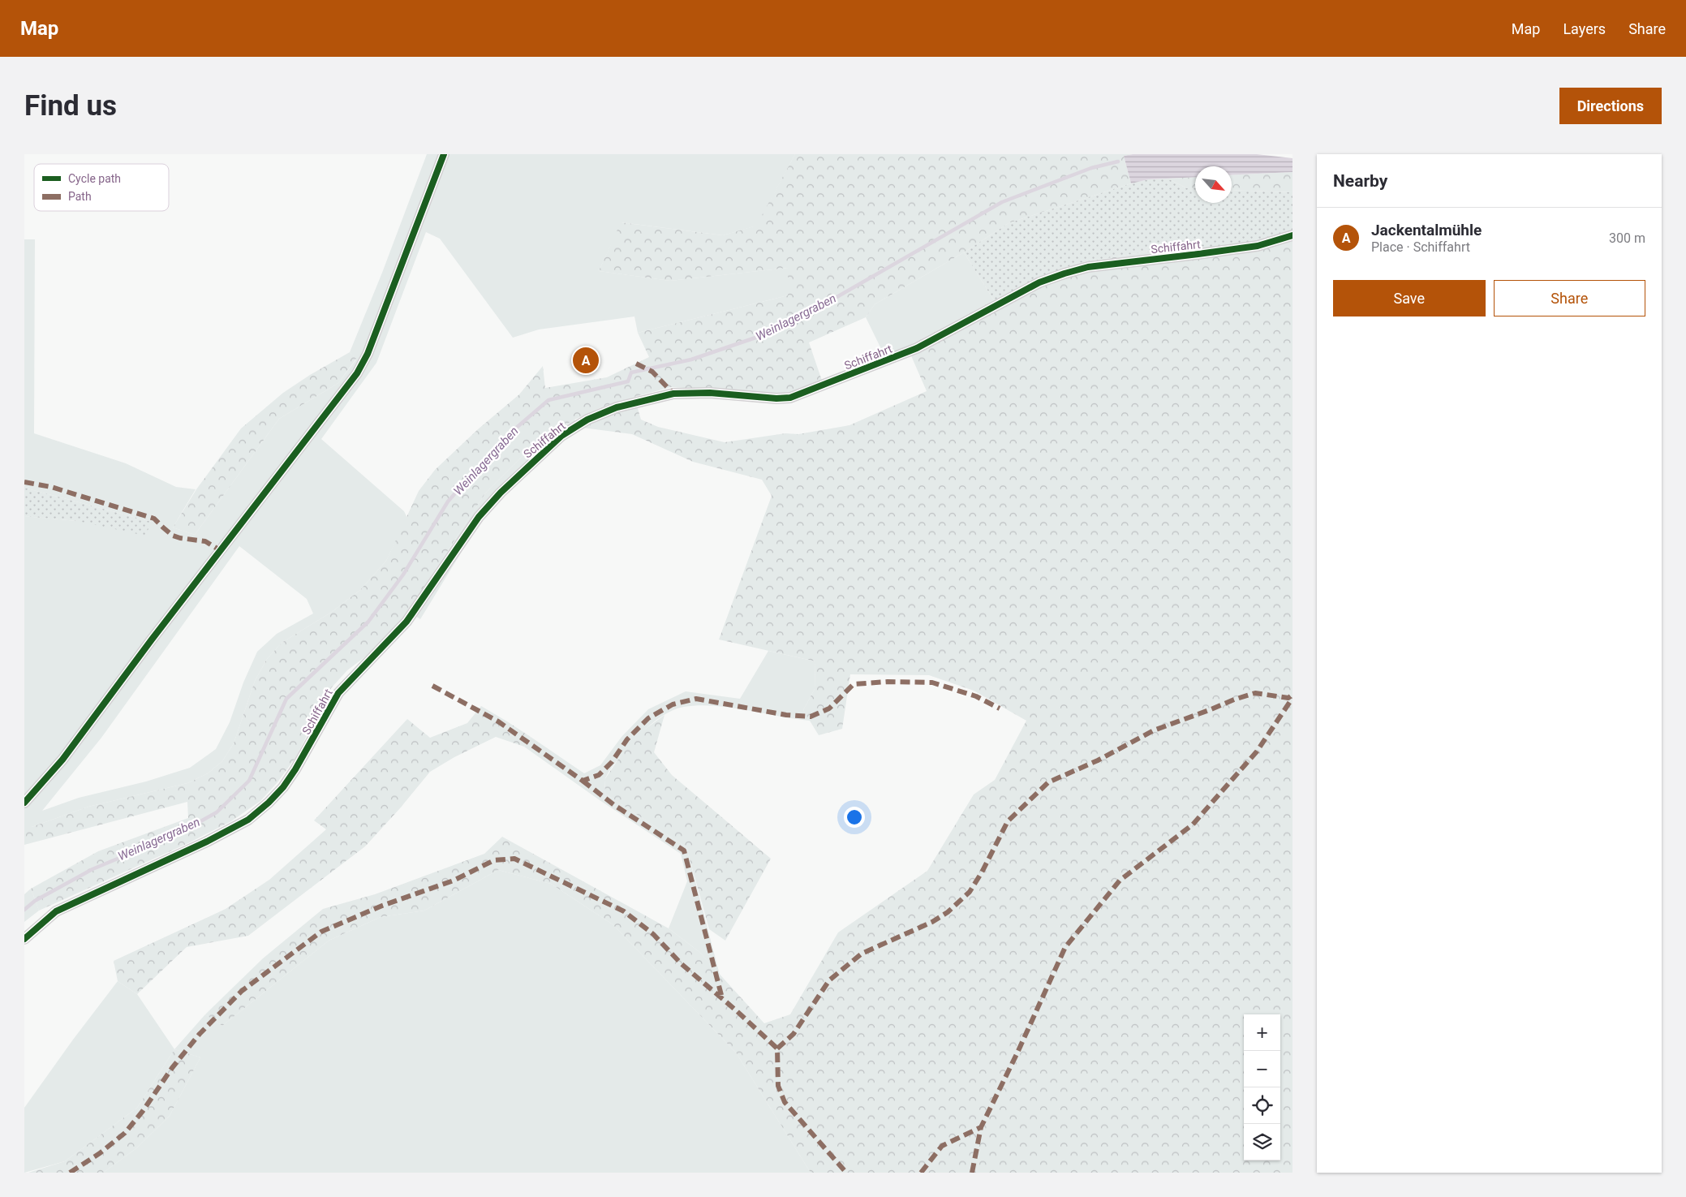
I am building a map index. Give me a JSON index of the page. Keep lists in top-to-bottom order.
{
  "streets": {
    "street": ["Schiffahrt"]
  },
  "water": ["Weinlagergraben"],
  "legend": ["Cycle path", "Path"],
  "north": "bottom right",
  "page": {
    "header": "Map",
    "nav": ["Map", "Layers", "Share"],
    "buttons": [
      "Directions",
      ["Save", "Share"]
    ],
    "title": "Find us",
    "heading": "Nearby",
    "list": [
      {
        "mark": "A",
        "name": "Jackentalmühle",
        "note": "Place · Schiffahrt",
        "value": "300 m"
      }
    ],
    "pins": "A",
    "map_buttons": ["+", "−"]
  }
}
